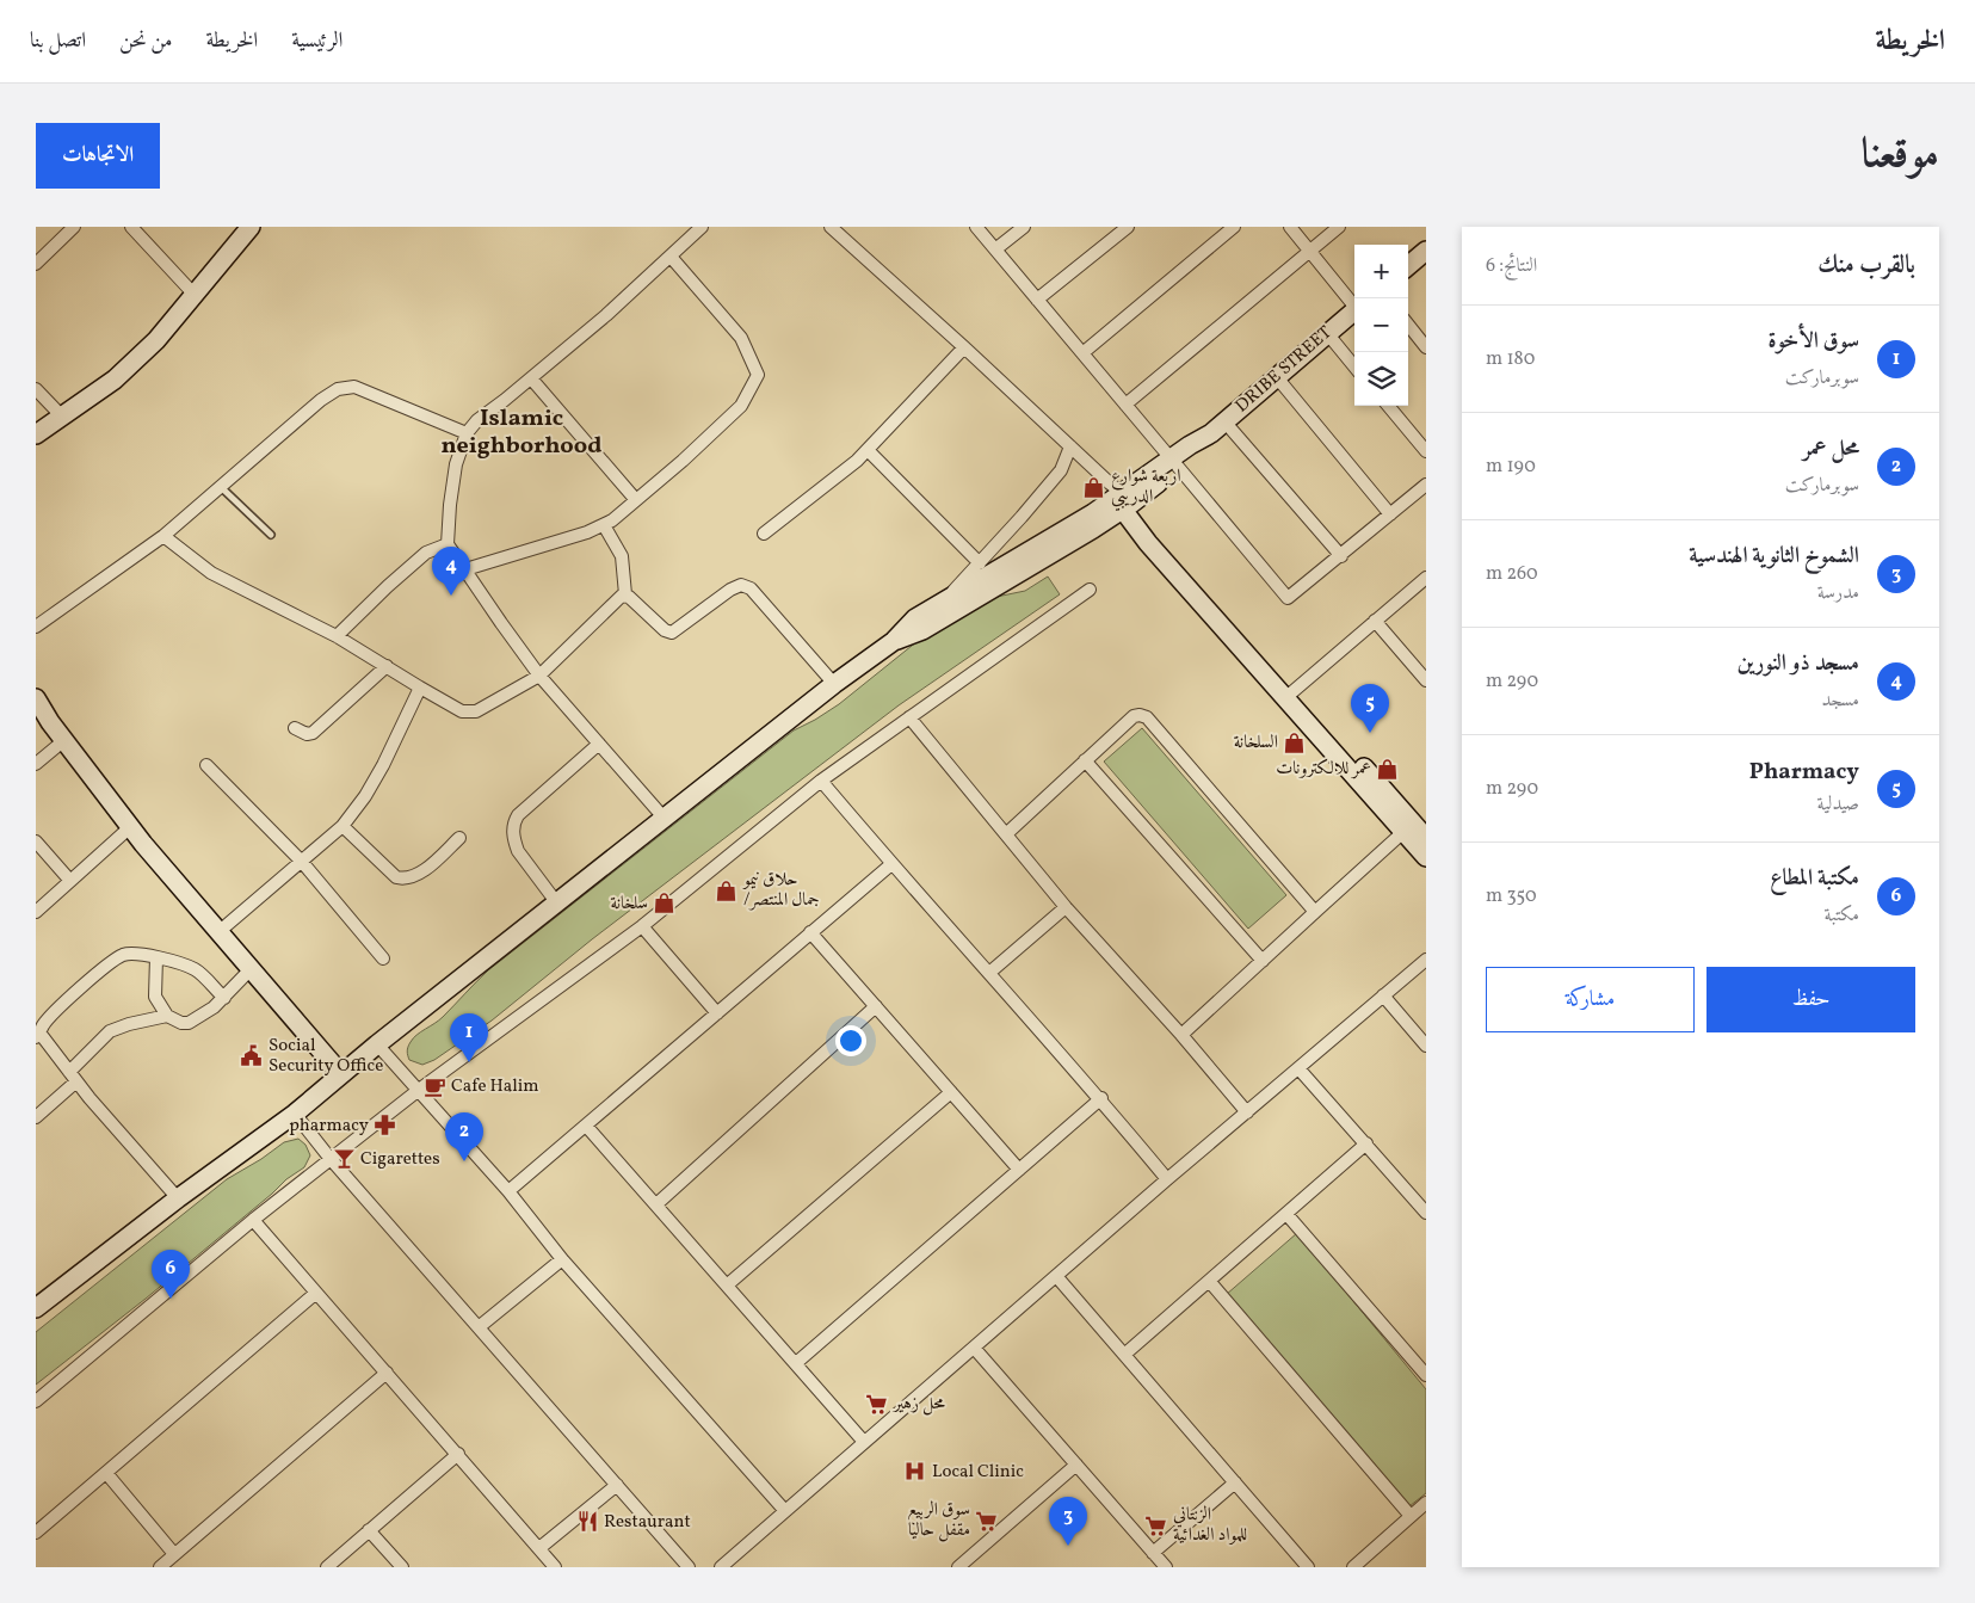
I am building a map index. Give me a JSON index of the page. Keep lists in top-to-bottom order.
{
  "streets": {
    "street": ["DRIBE STREET"]
  },
  "districts": ["Islamic neighborhood"],
  "places": {
    "shop": [
      "اربعة شوارع الدريبي",
      "السلخانة",
      "عمر للالكترونات",
      "حلاق نيمو /جمال المنتصر",
      "سلخانة"
    ],
    "public building": ["Social Security Office"],
    "cafe": ["Cafe Halim"],
    "pharmacy": ["pharmacy"],
    "bar": ["Cigarettes"],
    "supermarket": ["محل زهير", "سوق الربيع مقفل حاليا", "الزنتاني للمواد الغدائية"],
    "hospital": ["Local Clinic"],
    "restaurant": ["Restaurant"]
  },
  "page": {
    "header": "الخريطة",
    "nav": [
      "الرئيسية",
      "الخريطة",
      "من نحن",
      "اتصل بنا"
    ],
    "title": "موقعنا",
    "buttons": [
      "الاتجاهات",
      ["حفظ", "مشاركة"]
    ],
    "heading": ["بالقرب منك", "النتائج: 6"],
    "map_buttons": ["+", "−"],
    "list": [
      {
        "mark": "1",
        "name": "سوق الأخوة",
        "note": "سوبرماركت",
        "value": "180 m"
      },
      {
        "mark": "2",
        "name": "محل عمر",
        "note": "سوبرماركت",
        "value": "190 m"
      },
      {
        "mark": "3",
        "name": "الشموخ الثانوية الهندسية",
        "note": "مدرسة",
        "value": "260 m"
      },
      {
        "mark": "4",
        "name": "مسجد ذو النورين",
        "note": "مسجد",
        "value": "290 m"
      },
      {
        "mark": "5",
        "name": "Pharmacy",
        "note": "صيدلية",
        "value": "290 m"
      },
      {
        "mark": "6",
        "name": "مكتبة المطاع",
        "note": "مكتبة",
        "value": "350 m"
      }
    ],
    "pins": [
      "4",
      "5",
      "1",
      "2",
      "6",
      "3"
    ]
  }
}
